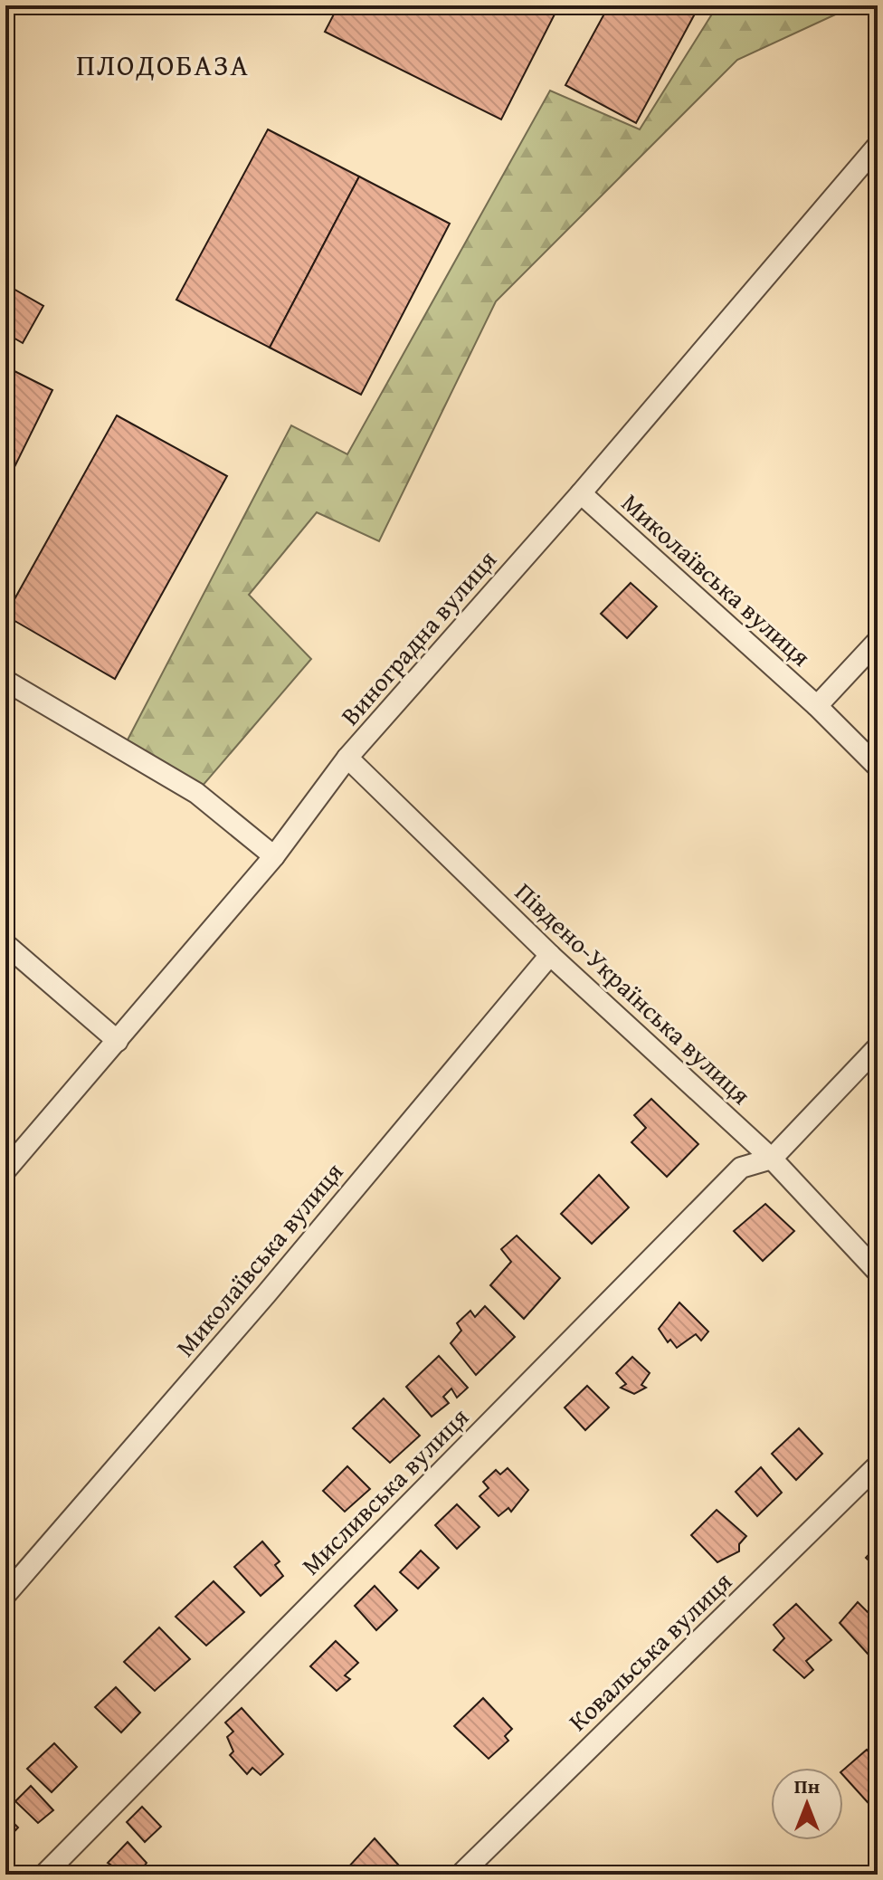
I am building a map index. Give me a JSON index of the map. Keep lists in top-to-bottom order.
{
  "streets": {
    "street": [
      "Миколаївська вулиця",
      "Виноградна вулиця",
      "Південо-Українська вулиця",
      "Мисливська вулиця",
      "Ковальська вулиця"
    ]
  },
  "crossings": [
    ["Миколаївська вулиця", "Виноградна вулиця"],
    ["Миколаївська вулиця", "Південо-Українська вулиця"],
    ["Виноградна вулиця", "Південо-Українська вулиця"],
    ["Південо-Українська вулиця", "Мисливська вулиця"]
  ],
  "districts": ["ПЛОДОБАЗА"],
  "north": "top"
}
